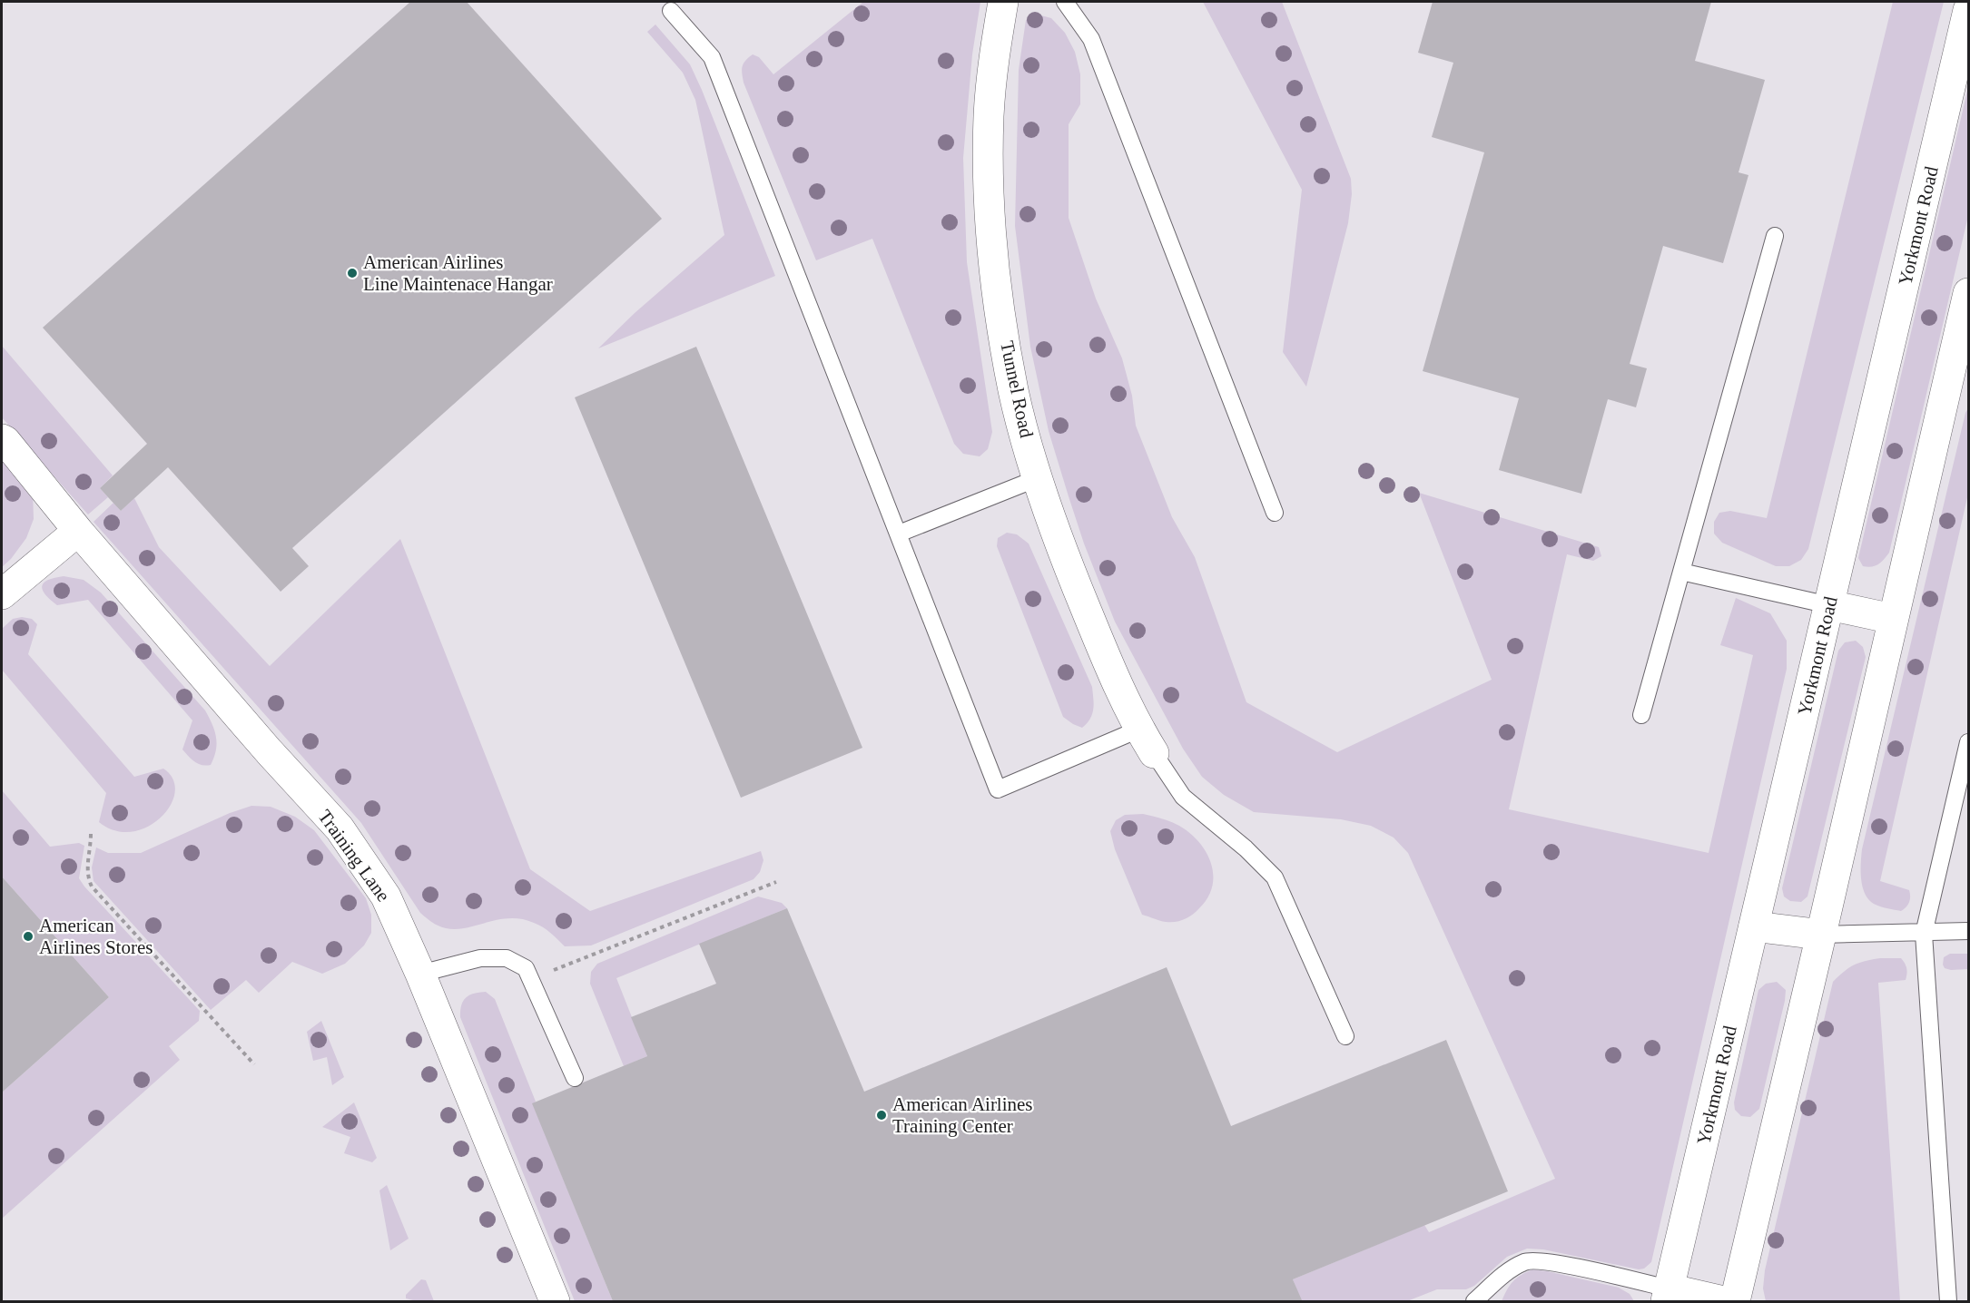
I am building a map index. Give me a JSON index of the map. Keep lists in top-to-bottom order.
{
  "streets": {
    "street": ["Yorkmont Road", "Tunnel Road", "Training Lane"]
  },
  "places": ["American Airlines Line Maintenace Hangar", "American Airlines Stores", "American Airlines Training Center"]
}
